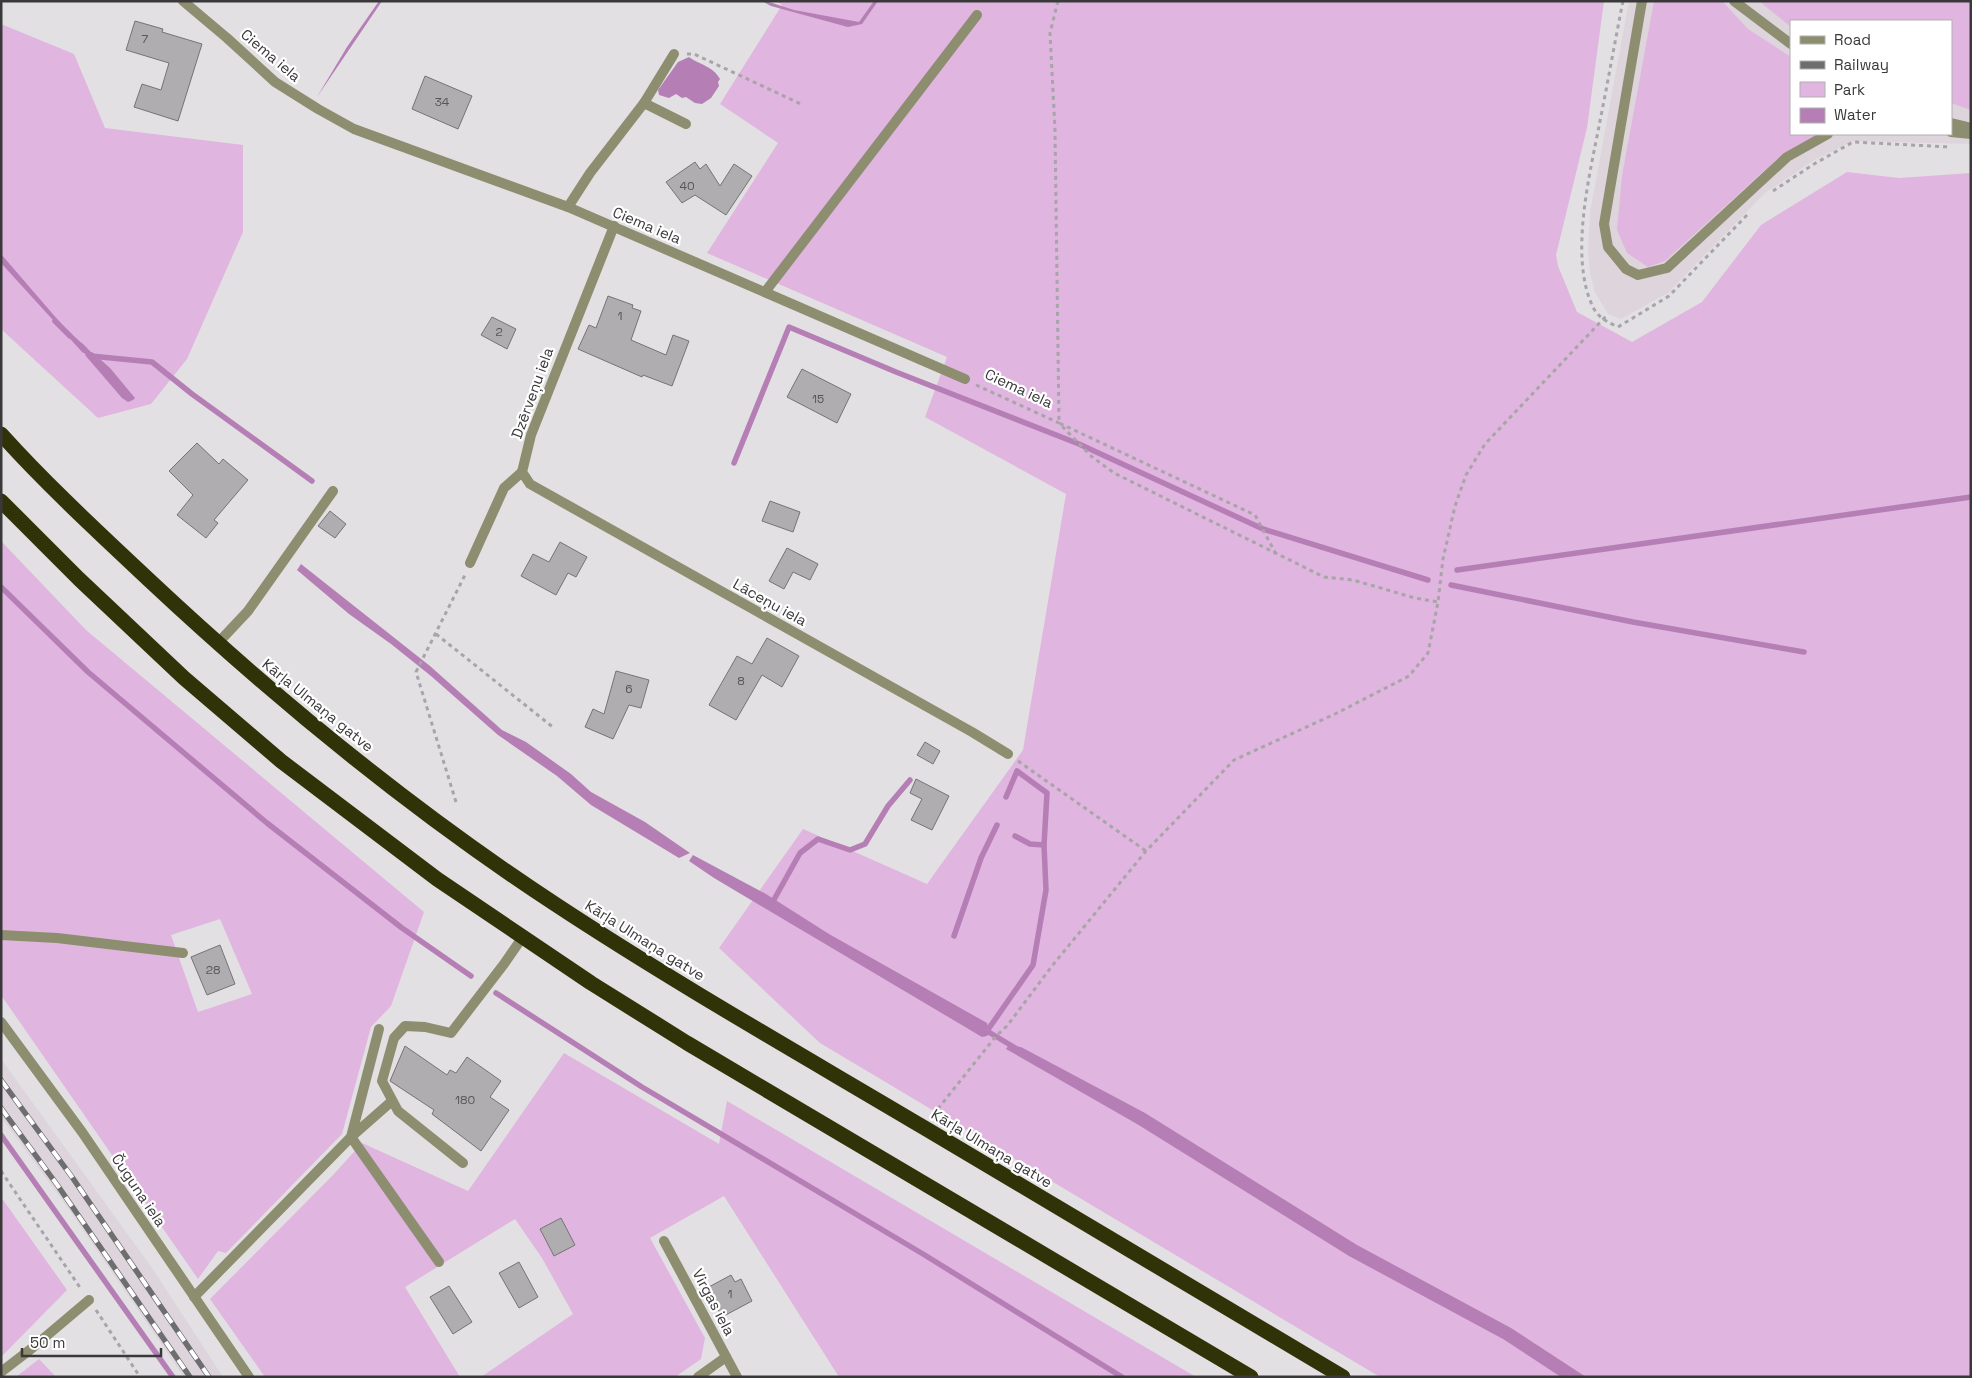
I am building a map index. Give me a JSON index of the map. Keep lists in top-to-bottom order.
{
  "streets": {
    "highway": ["Kārļa Ulmaņa gatve"],
    "street": [
      "Ciema iela",
      "Dzērveņu iela",
      "Lāceņu iela",
      "Čuguna iela",
      "Virgas iela"
    ]
  },
  "crossings": [
    ["Ciema iela", "Dzērveņu iela"],
    ["Dzērveņu iela", "Lāceņu iela"]
  ],
  "house_numbers": [
    "7",
    "34",
    "40",
    "1",
    "2",
    "15",
    "8",
    "6",
    "28",
    "180",
    "1"
  ],
  "legend": [
    "Road",
    "Railway",
    "Park",
    "Water"
  ],
  "scale_bar": "50 m"
}
